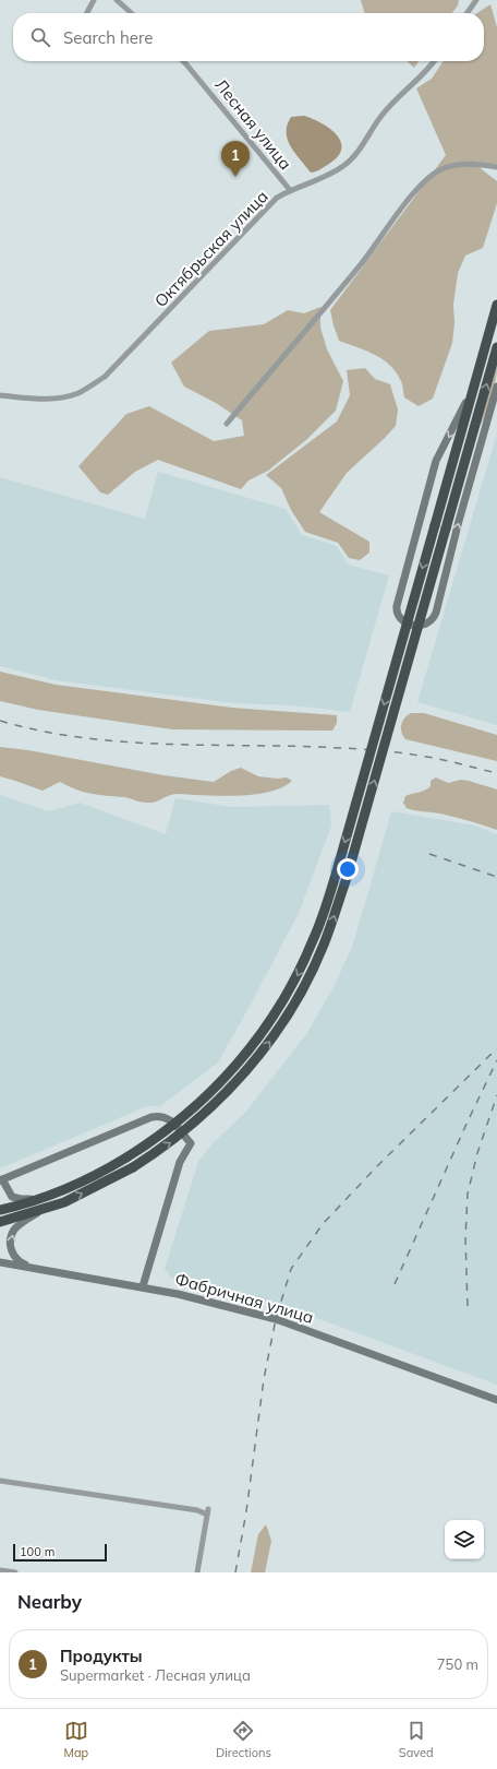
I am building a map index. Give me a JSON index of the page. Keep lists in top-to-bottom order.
{
  "streets": {
    "street": ["Лесная улица", "Октябрьская улица", "Фабричная улица"]
  },
  "crossings": [
    ["Лесная улица", "Октябрьская улица"]
  ],
  "scale_bar": "100 m",
  "page": {
    "search": "Search here",
    "pins": "1",
    "scale": "100 m",
    "heading": "Nearby",
    "list": [
      {
        "mark": "1",
        "name": "Продукты",
        "note": "Supermarket · Лесная улица",
        "value": "750 m"
      }
    ],
    "nav": ["Map", "Directions", "Saved"]
  }
}
